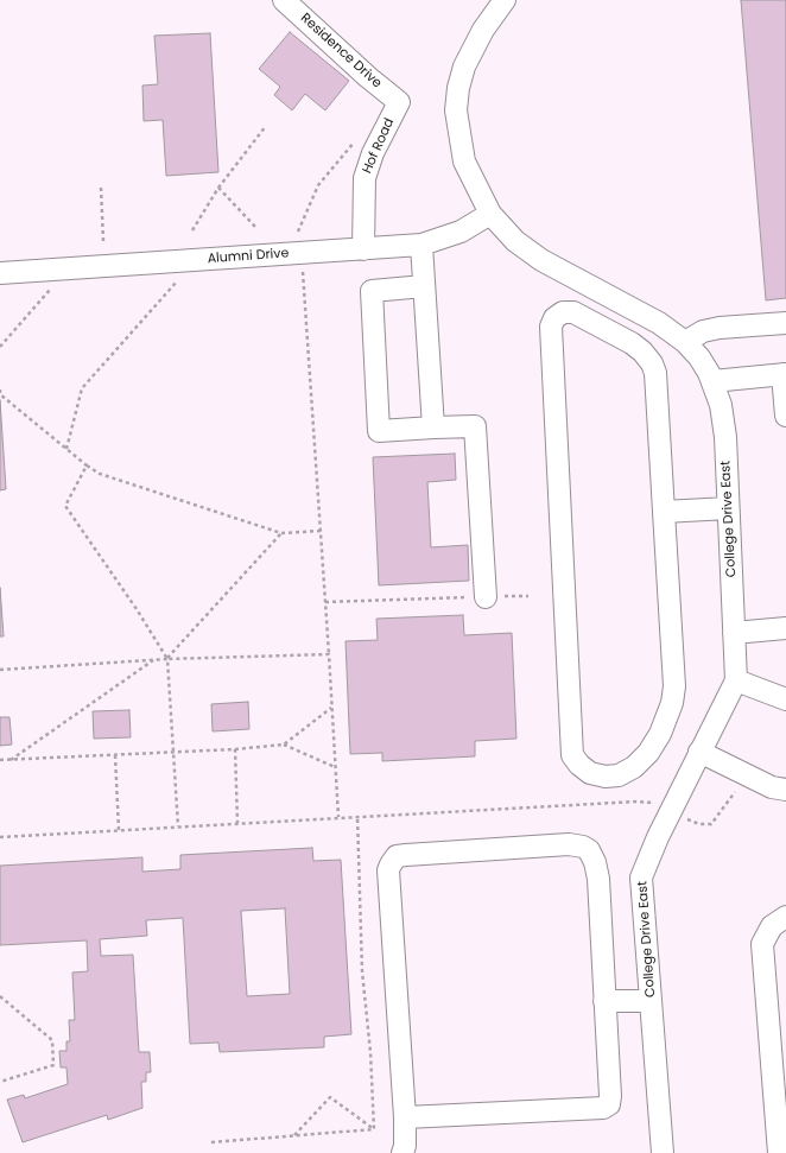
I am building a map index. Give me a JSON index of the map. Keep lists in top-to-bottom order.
{
  "streets": {
    "street": [
      "Residence Drive",
      "Hof Road",
      "Alumni Drive",
      "College Drive East"
    ]
  },
  "crossings": [
    ["Residence Drive", "Hof Road"],
    ["Hof Road", "Alumni Drive"],
    ["Alumni Drive", "College Drive East"]
  ]
}
